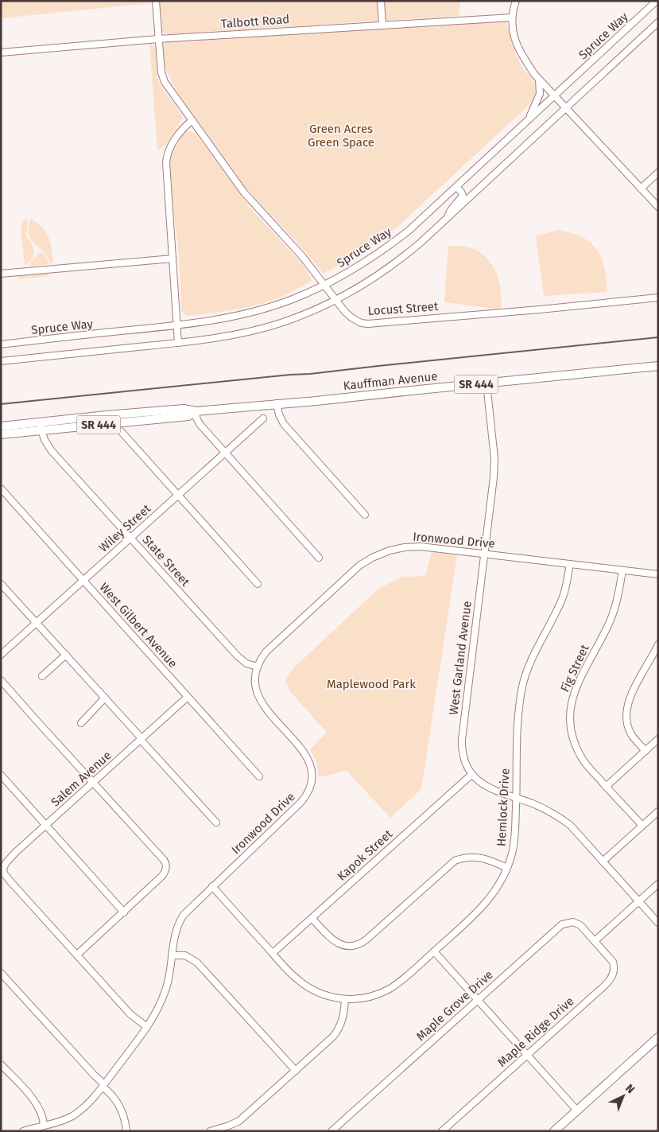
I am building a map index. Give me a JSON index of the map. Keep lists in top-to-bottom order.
{
  "streets": {
    "main road": ["Kauffman Avenue", "SR 444"],
    "street": [
      "Talbott Road",
      "Spruce Way",
      "Locust Street",
      "Wiley Street",
      "Ironwood Drive",
      "State Street",
      "West Gilbert Avenue",
      "West Garland Avenue",
      "Fig Street",
      "Salem Avenue",
      "Hemlock Drive",
      "Kapok Street",
      "Maple Grove Drive",
      "Maple Ridge Drive"
    ]
  },
  "crossings": [
    ["Talbott Road", "Locust Street"],
    ["Spruce Way", "Locust Street"],
    ["Kauffman Avenue", "State Street"],
    ["Kauffman Avenue", "West Garland Avenue"],
    ["Wiley Street", "State Street"],
    ["Wiley Street", "West Gilbert Avenue"],
    ["Ironwood Drive", "State Street"],
    ["Ironwood Drive", "West Garland Avenue"],
    ["Ironwood Drive", "Fig Street"],
    ["Ironwood Drive", "Hemlock Drive"],
    ["West Gilbert Avenue", "Salem Avenue"],
    ["West Garland Avenue", "Hemlock Drive"],
    ["West Garland Avenue", "Kapok Street"],
    ["Hemlock Drive", "Kapok Street"],
    ["Maple Grove Drive", "Maple Ridge Drive"]
  ],
  "parks": ["Green Acres Green Space", "Maplewood Park"],
  "north": "top right"
}
